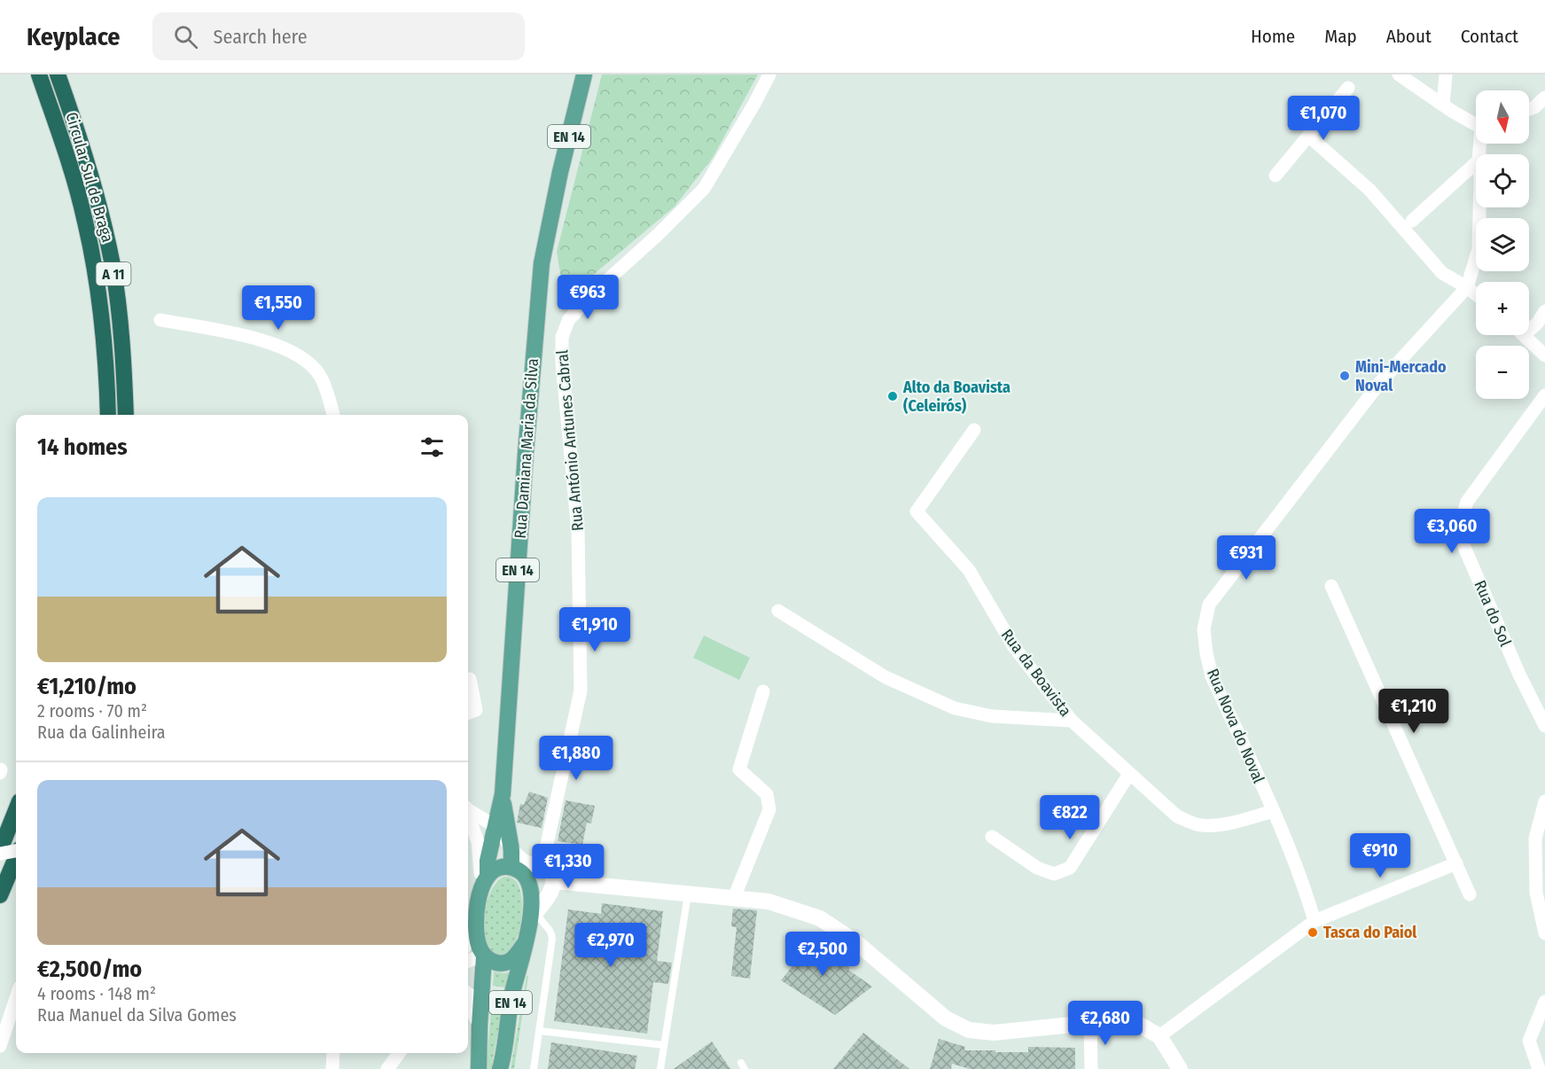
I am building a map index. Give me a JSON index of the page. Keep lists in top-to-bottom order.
{
  "streets": {
    "highway": ["Circular Sul de Braga", "A 11"],
    "main road": ["EN 14", "Rua Damiana Maria da Silva"],
    "street": [
      "Rua António Antunes Cabral",
      "Rua do Sol",
      "Rua da Boavista",
      "Rua Nova do Noval"
    ]
  },
  "crossings": [
    ["Rua António Antunes Cabral", "Rua Damiana Maria da Silva"],
    ["Rua da Boavista", "Rua Nova do Noval"]
  ],
  "places": ["Mini-Mercado Noval", "Alto da Boavista (Celeirós)", "Tasca do Paiol"],
  "north": "bottom",
  "page": {
    "header": "Keyplace",
    "search": "Search here",
    "nav": [
      "Home",
      "Map",
      "About",
      "Contact"
    ],
    "map_buttons": ["+", "−"],
    "price": [
      "€1,070",
      "€963",
      "€1,550",
      "€3,060",
      "€931",
      "€1,910",
      "€1,210",
      "€1,880",
      "€822",
      "€910",
      "€1,330",
      "€2,970",
      "€2,500",
      "€2,680"
    ],
    "heading": "14 homes",
    "list": [
      {
        "name": "€1,210/mo",
        "note": "2 rooms · 70 m² · Rua da Galinheira"
      },
      {
        "name": "€2,500/mo",
        "note": "4 rooms · 148 m² · Rua Manuel da Silva Gomes"
      }
    ]
  }
}
